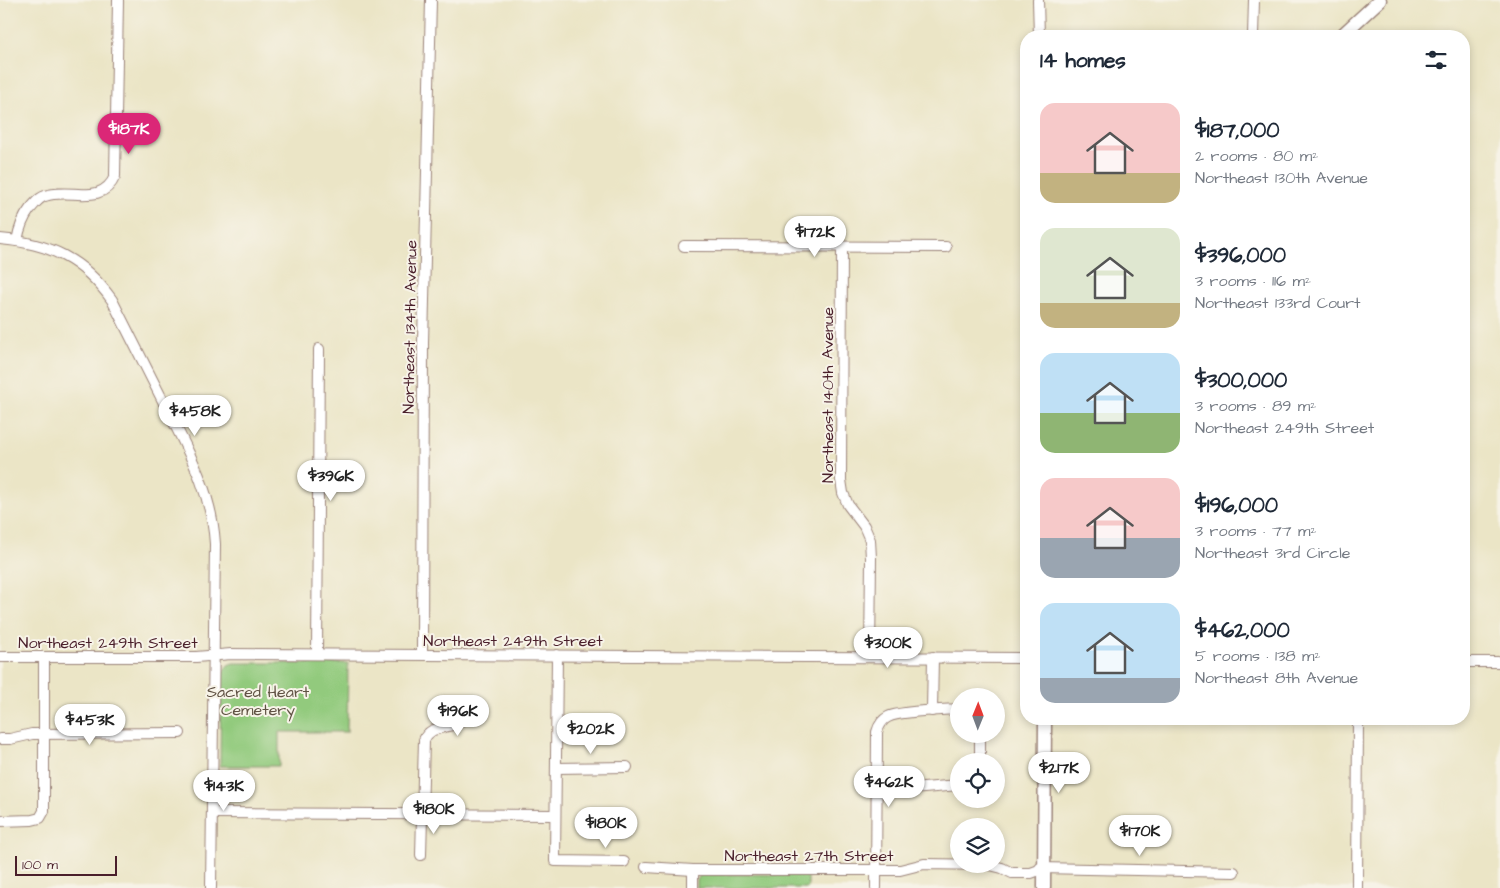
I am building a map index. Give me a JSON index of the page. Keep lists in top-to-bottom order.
{
  "streets": {
    "street": [
      "Northeast 134th Avenue",
      "Northeast 140th Avenue",
      "Northeast 249th Street",
      "Northeast 27th Street"
    ]
  },
  "crossings": [
    ["Northeast 134th Avenue", "Northeast 249th Street"],
    ["Northeast 140th Avenue", "Northeast 249th Street"]
  ],
  "parks": ["Sacred Heart Cemetery"],
  "scale_bar": "100 m",
  "north": "top",
  "page": {
    "heading": "14 homes",
    "list": [
      {
        "name": "$187,000",
        "note": "2 rooms · 80 m² · Northeast 130th Avenue"
      },
      {
        "name": "$396,000",
        "note": "3 rooms · 116 m² · Northeast 133rd Court"
      },
      {
        "name": "$300,000",
        "note": "3 rooms · 89 m² · Northeast 249th Street"
      },
      {
        "name": "$196,000",
        "note": "3 rooms · 77 m² · Northeast 3rd Circle"
      },
      {
        "name": "$462,000",
        "note": "5 rooms · 138 m² · Northeast 8th Avenue"
      }
    ],
    "price": [
      "$187K",
      "$172K",
      "$458K",
      "$396K",
      "$300K",
      "$196K",
      "$453K",
      "$202K",
      "$217K",
      "$462K",
      "$143K",
      "$180K",
      "$180K",
      "$170K"
    ],
    "scale": "100 m"
  }
}
